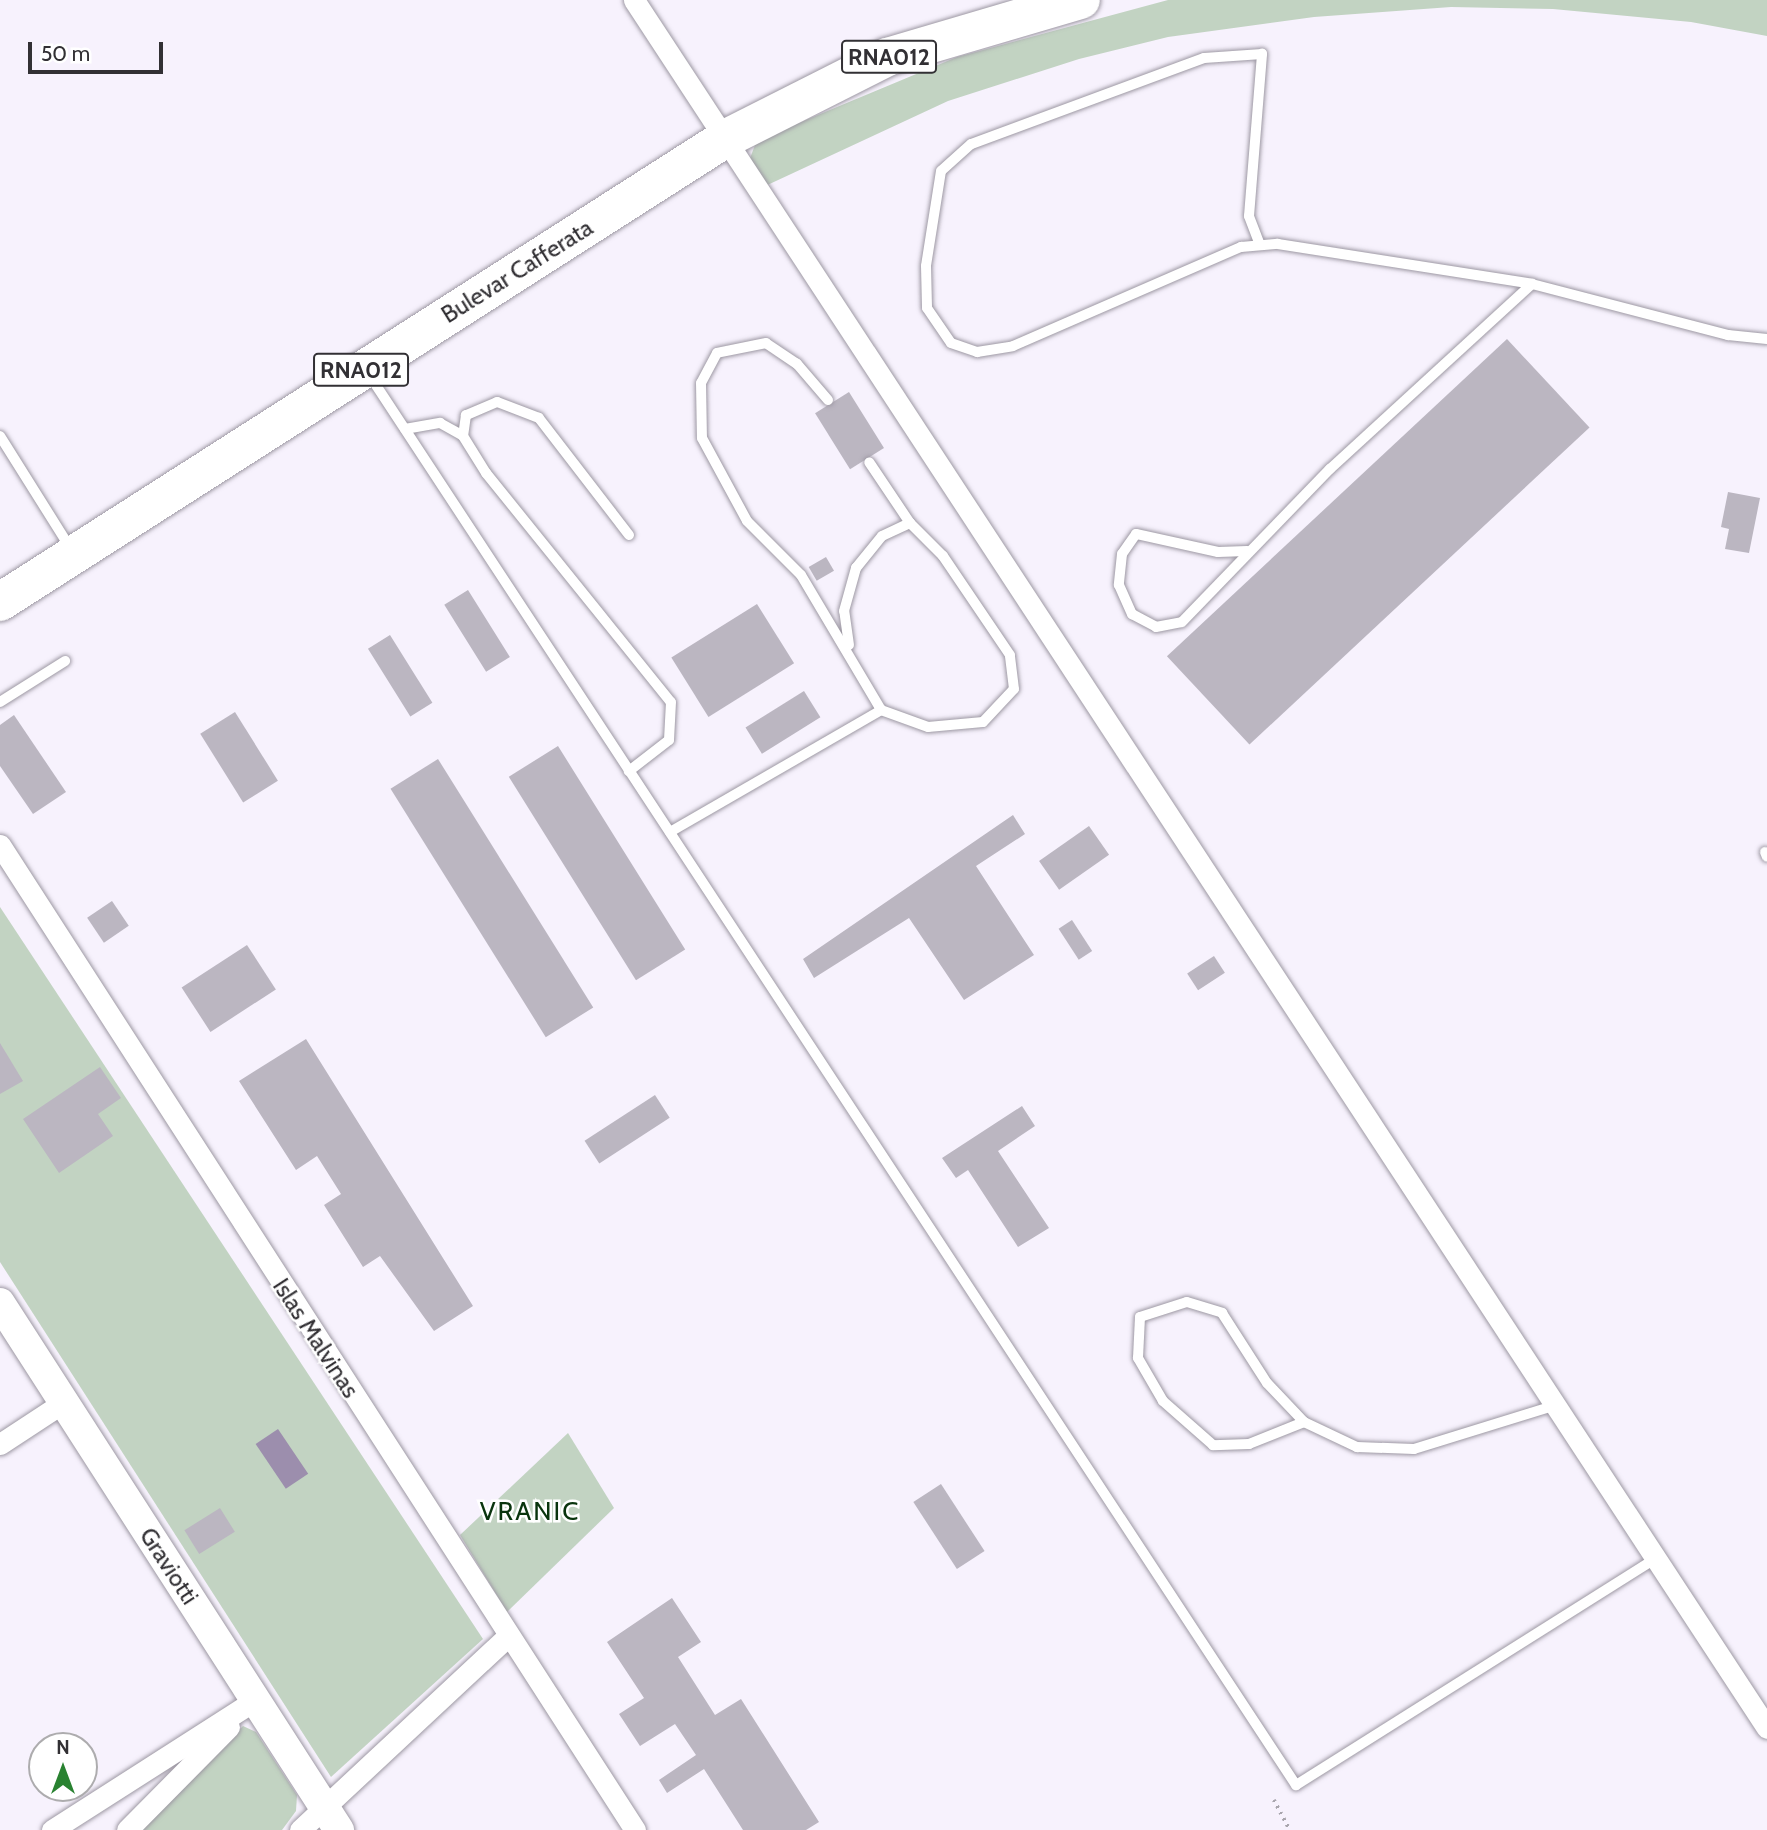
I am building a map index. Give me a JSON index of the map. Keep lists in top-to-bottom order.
{
  "streets": {
    "highway": ["RNA012", "Bulevar Cafferata"],
    "street": ["Islas Malvinas", "Graviotti"]
  },
  "districts": ["VRANIC"],
  "scale_bar": "50 m",
  "north": "top"
}
